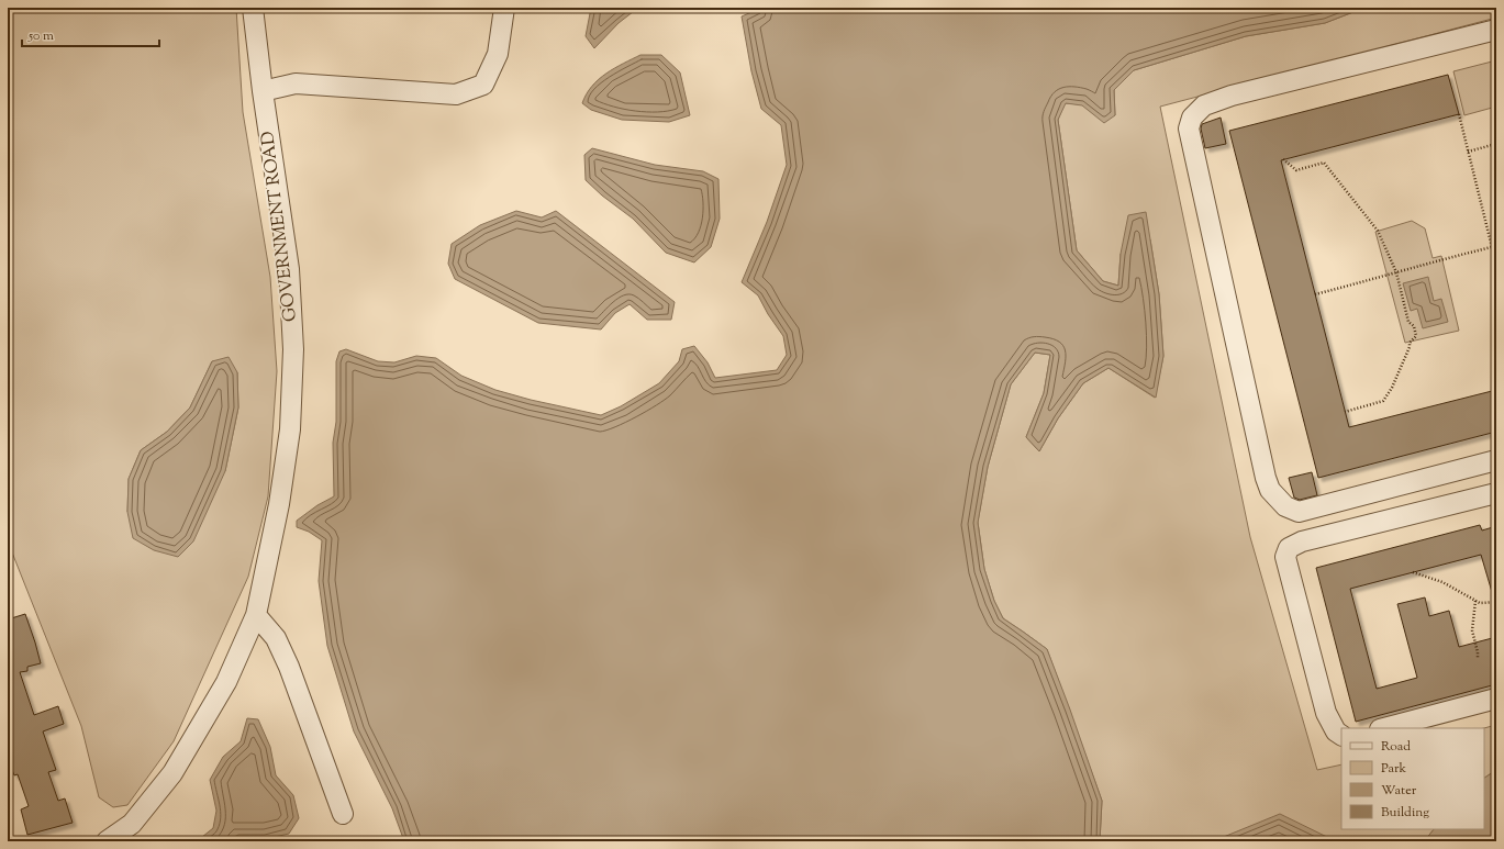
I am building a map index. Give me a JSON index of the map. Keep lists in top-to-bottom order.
{
  "streets": {
    "street": ["GOVERNMENT ROAD"]
  },
  "legend": [
    "Road",
    "Park",
    "Water",
    "Building"
  ],
  "scale_bar": "50 m"
}
